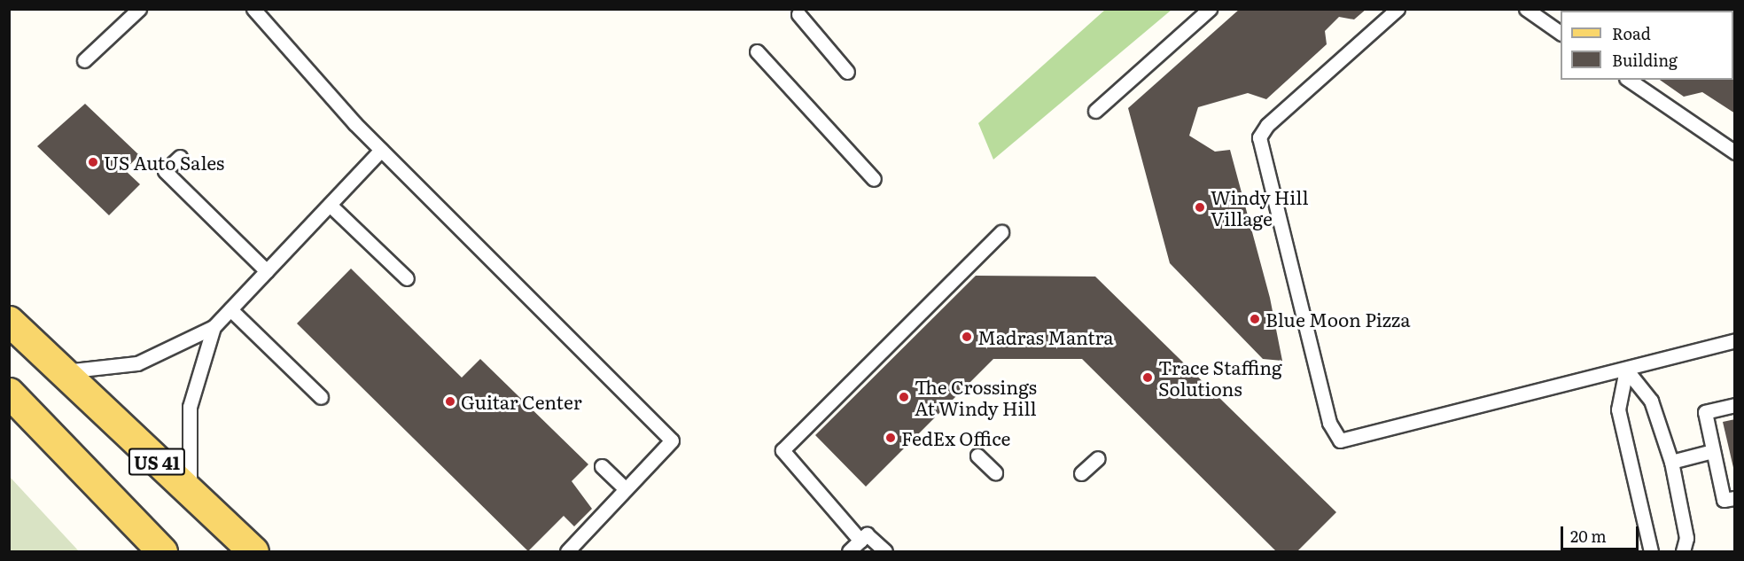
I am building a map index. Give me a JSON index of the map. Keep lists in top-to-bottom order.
{
  "streets": {
    "main road": ["US 41"]
  },
  "places": [
    "US Auto Sales",
    "Windy Hill Village",
    "Blue Moon Pizza",
    "Madras Mantra",
    "Trace Staffing Solutions",
    "The Crossings At Windy Hill",
    "Guitar Center",
    "FedEx Office"
  ],
  "legend": ["Road", "Building"],
  "scale_bar": "20 m"
}
